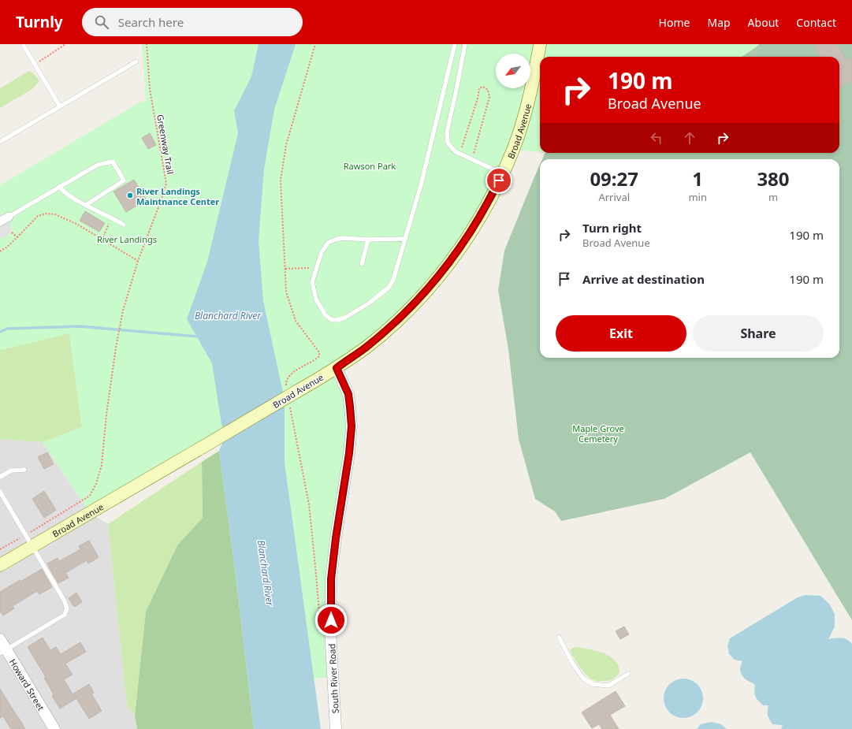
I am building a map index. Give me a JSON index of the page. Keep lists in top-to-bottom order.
{
  "streets": {
    "main road": ["Broad Avenue"],
    "street": ["South River Road", "Howard Street"],
    "path": ["Greenway Trail"]
  },
  "crossings": [
    ["Broad Avenue", "South River Road"]
  ],
  "water": ["Blanchard River"],
  "parks": ["Rawson Park", "River Landings", "Maple Grove Cemetery"],
  "places": ["River Landings Maintnance Center"],
  "north": "bottom left",
  "page": {
    "header": "Turnly",
    "search": "Search here",
    "nav": [
      "Home",
      "Map",
      "About",
      "Contact"
    ],
    "turn": ["190 m", "Broad Avenue"],
    "eta": [
      "09:27",
      "Arrival",
      "1",
      "min",
      "380",
      "m"
    ],
    "list": [
      {
        "name": "Turn right",
        "note": "Broad Avenue",
        "value": "190 m"
      },
      {
        "name": "Arrive at destination",
        "value": "190 m"
      }
    ],
    "buttons": ["Exit", "Share"]
  }
}
